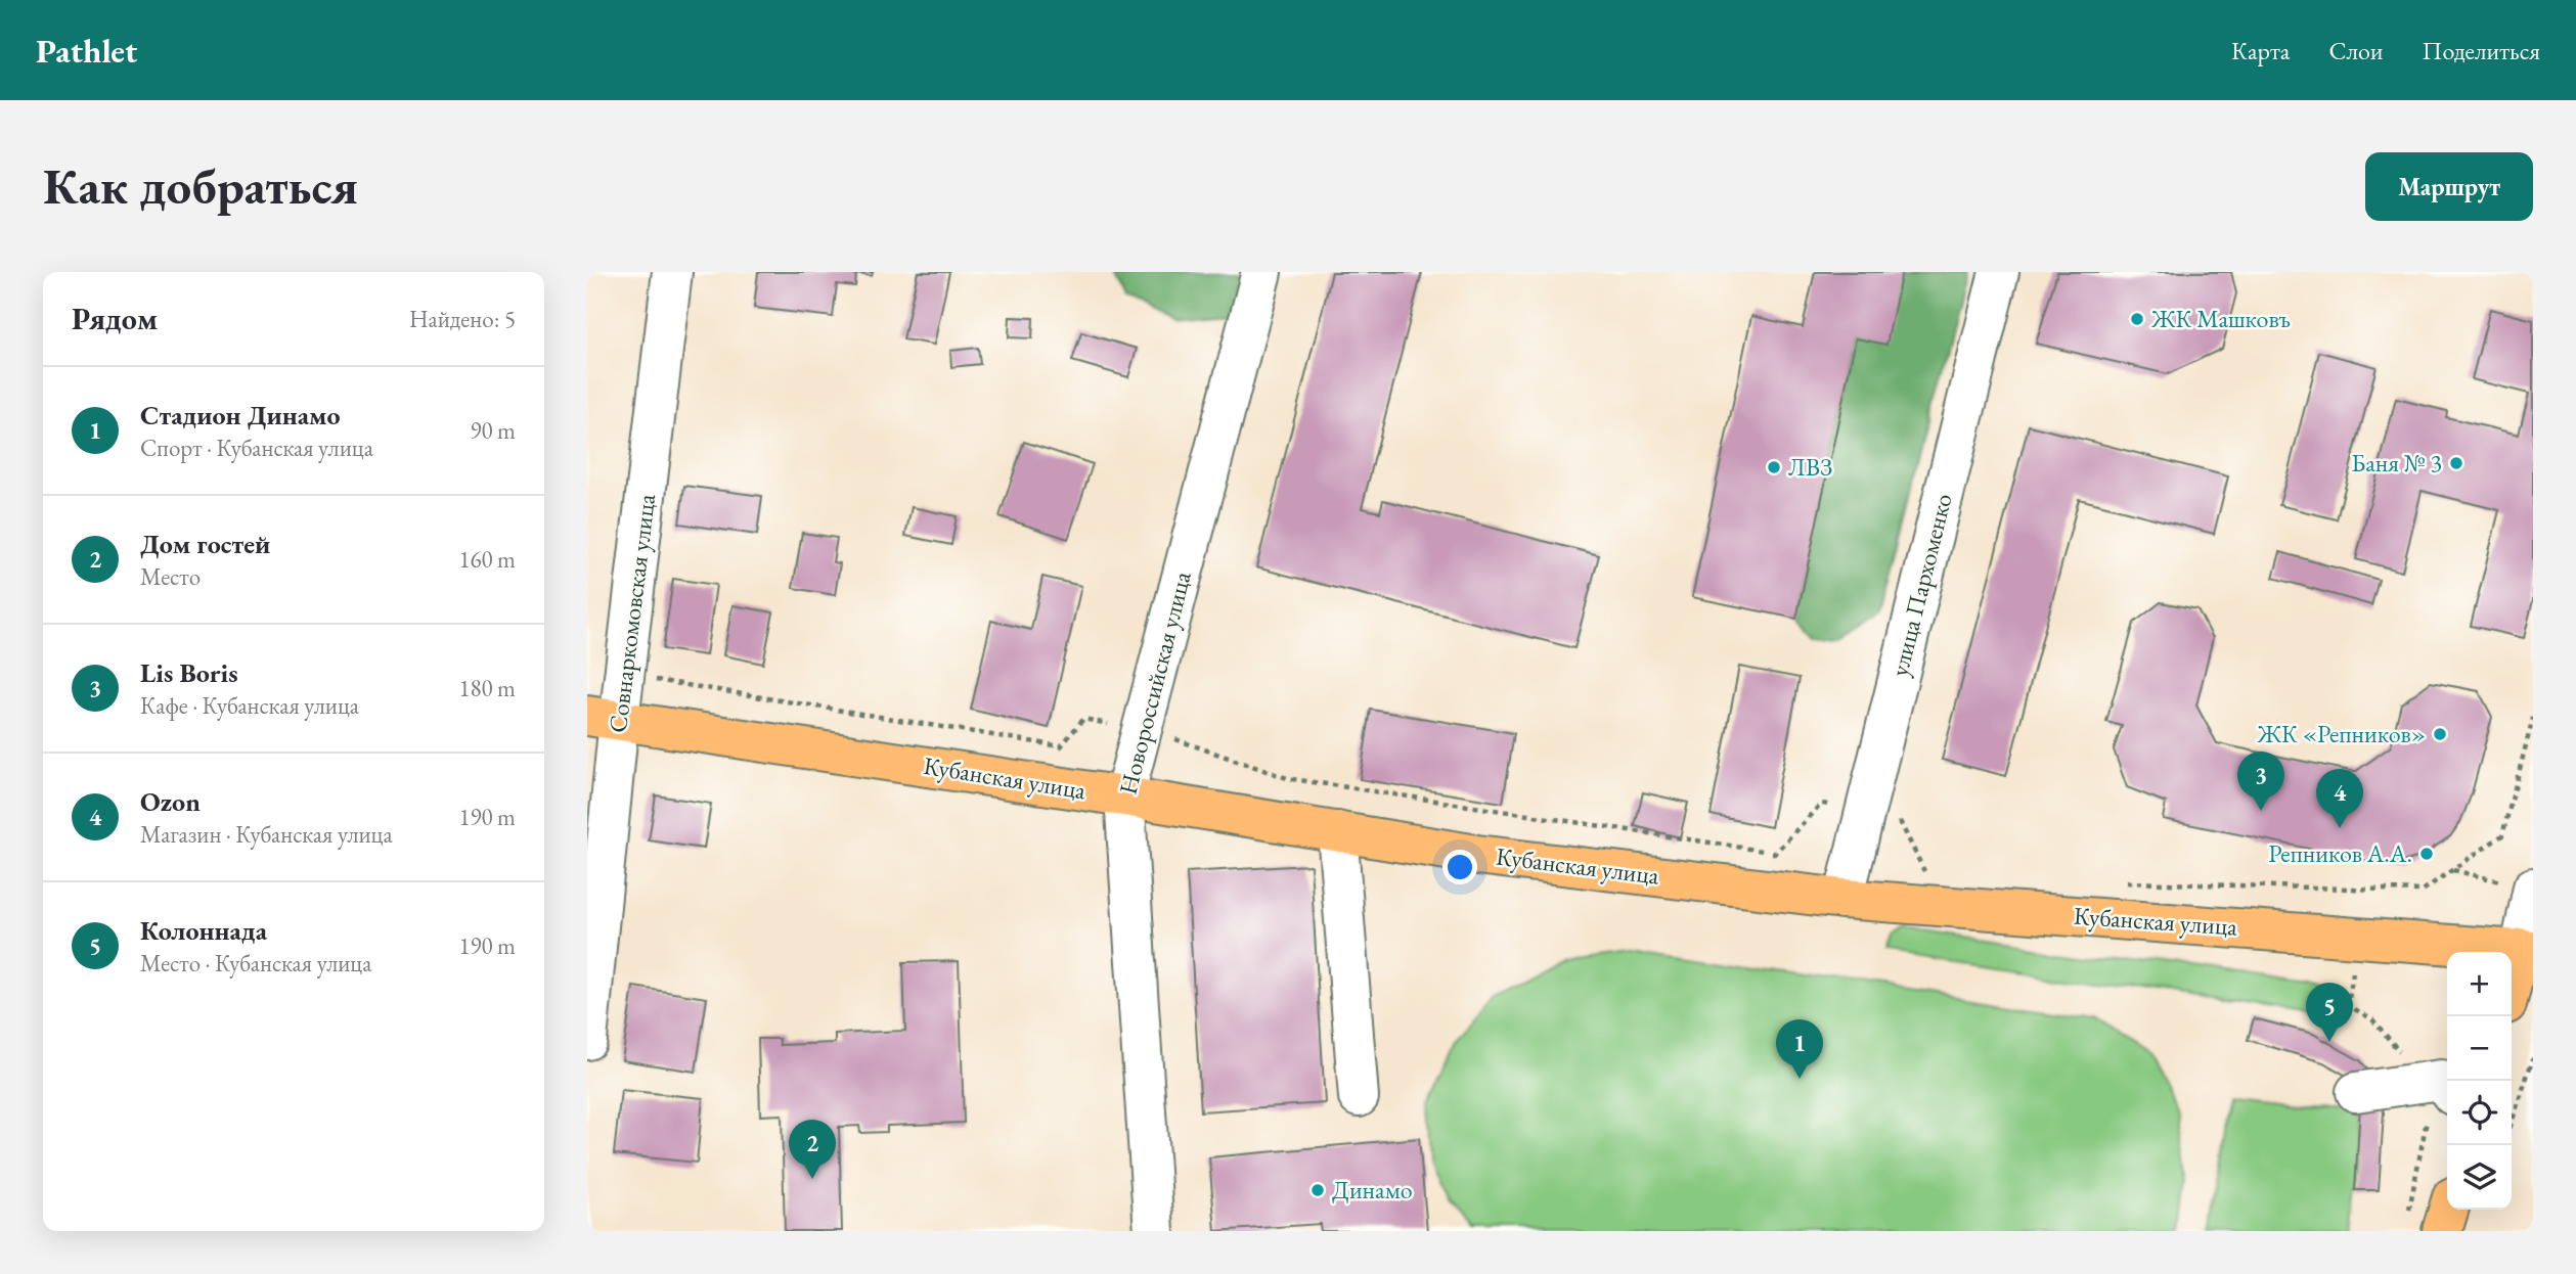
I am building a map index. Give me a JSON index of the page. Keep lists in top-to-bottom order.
{
  "streets": {
    "main road": ["Кубанская улица"],
    "street": ["улица Пархоменко", "Совнаркомовская улица", "Новороссийская улица"]
  },
  "crossings": [
    ["улица Пархоменко", "Кубанская улица"],
    ["Совнаркомовская улица", "Кубанская улица"],
    ["Новороссийская улица", "Кубанская улица"]
  ],
  "places": [
    "ЖК Машковъ",
    "Баня № 3",
    "ЛВЗ",
    "ЖК «Репников»",
    "Репников А.А.",
    "Динамо"
  ],
  "page": {
    "header": "Pathlet",
    "nav": ["Карта", "Слои", "Поделиться"],
    "buttons": "Маршрут",
    "title": "Как добраться",
    "heading": ["Рядом", "Найдено: 5"],
    "list": [
      {
        "mark": "1",
        "name": "Стадион Динамо",
        "note": "Спорт · Кубанская улица",
        "value": "90 m"
      },
      {
        "mark": "2",
        "name": "Дом гостей",
        "note": "Место",
        "value": "160 m"
      },
      {
        "mark": "3",
        "name": "Lis Boris",
        "note": "Кафе · Кубанская улица",
        "value": "180 m"
      },
      {
        "mark": "4",
        "name": "Ozon",
        "note": "Магазин · Кубанская улица",
        "value": "190 m"
      },
      {
        "mark": "5",
        "name": "Колоннада",
        "note": "Место · Кубанская улица",
        "value": "190 m"
      }
    ],
    "pins": [
      "3",
      "4",
      "5",
      "1",
      "2"
    ],
    "map_buttons": ["+", "−"]
  }
}
